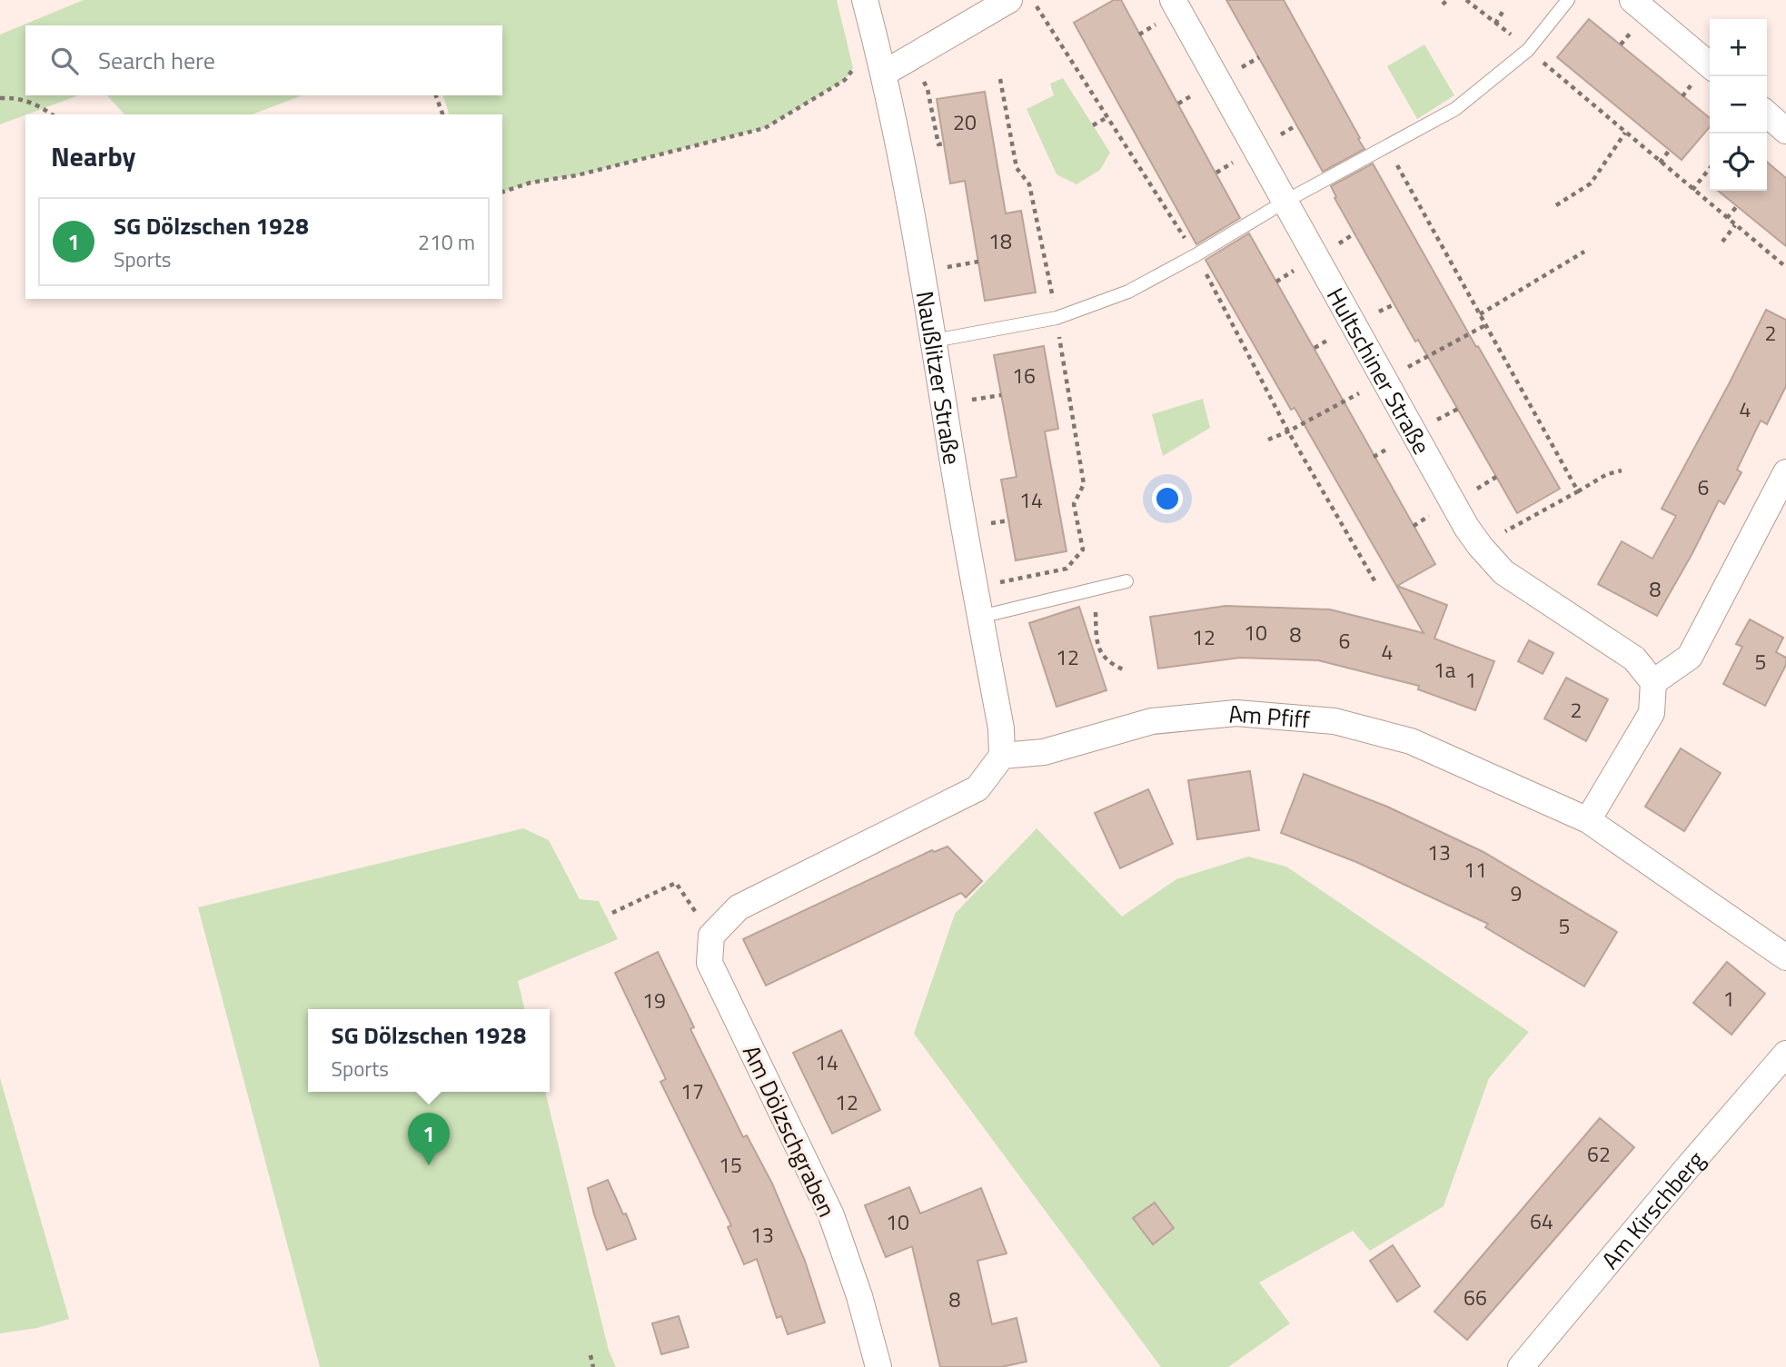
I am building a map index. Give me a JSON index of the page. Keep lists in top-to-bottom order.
{
  "streets": {
    "street": [
      "Hultschiner Straße",
      "Naußlitzer Straße",
      "Am Pfiff",
      "Am Dölzschgraben",
      "Am Kirschberg"
    ]
  },
  "crossings": [
    ["Naußlitzer Straße", "Am Pfiff"]
  ],
  "house_numbers": [
    "20",
    "18",
    "2",
    "16",
    "4",
    "6",
    "14",
    "8",
    "10",
    "8",
    "12",
    "6",
    "4",
    "12",
    "5",
    "1a",
    "1",
    "2",
    "13",
    "11",
    "9",
    "5",
    "1",
    "19",
    "14",
    "17",
    "12",
    "62",
    "15",
    "64",
    "10",
    "13",
    "66",
    "8"
  ],
  "page": {
    "map_buttons": ["+", "−"],
    "search": "Search here",
    "heading": "Nearby",
    "list": [
      {
        "mark": "1",
        "name": "SG Dölzschen 1928",
        "note": "Sports",
        "value": "210 m"
      }
    ],
    "popup": ["SG Dölzschen 1928", "Sports"],
    "pins": "1"
  }
}
